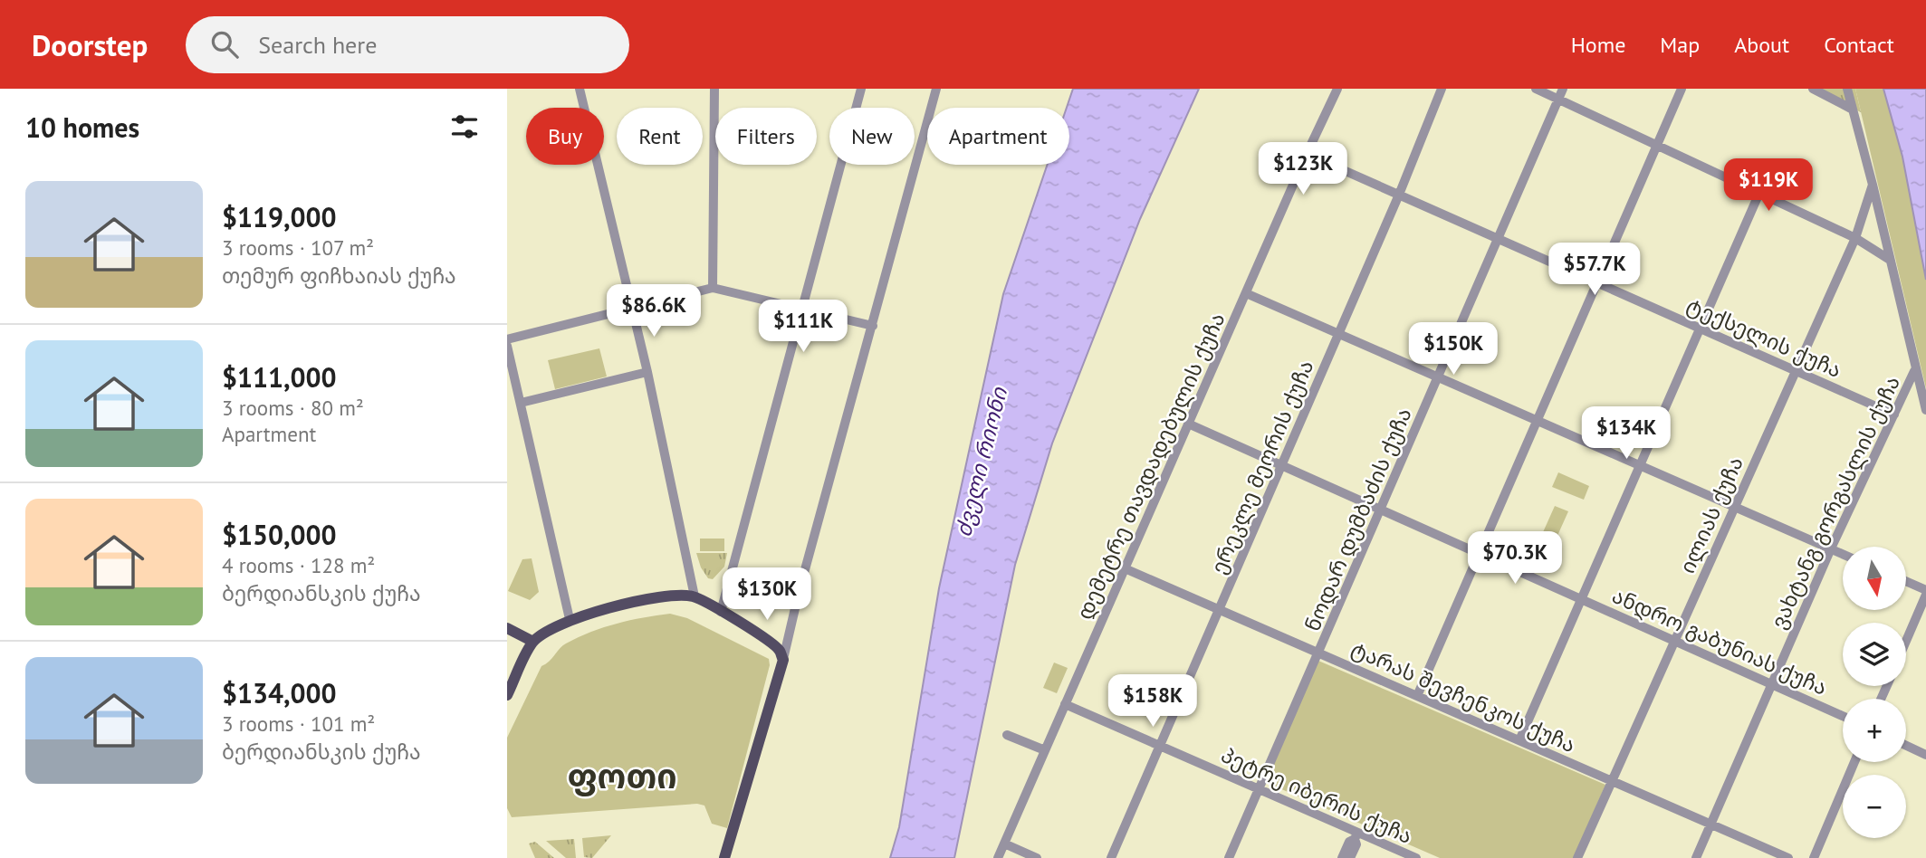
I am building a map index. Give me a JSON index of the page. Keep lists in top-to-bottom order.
{
  "streets": {
    "street": [
      "ტექსელის ქუჩა",
      "დემეტრე თავდადებულის ქუჩა",
      "ერეკლე მეორის ქუჩა",
      "ვახტანგ გორგასლის ქუჩა",
      "ილიას ქუჩა",
      "ნოდარ დუმბაძის ქუჩა",
      "ანდრო გაბუნიას ქუჩა",
      "ტარას შევჩენკოს ქუჩა",
      "პეტრე იბერის ქუჩა"
    ]
  },
  "crossings": [
    ["ტექსელის ქუჩა", "დემეტრე თავდადებულის ქუჩა"],
    ["ტექსელის ქუჩა", "ერეკლე მეორის ქუჩა"],
    ["ტექსელის ქუჩა", "ვახტანგ გორგასლის ქუჩა"],
    ["ტექსელის ქუჩა", "ილიას ქუჩა"],
    ["ტექსელის ქუჩა", "ნოდარ დუმბაძის ქუჩა"],
    ["დემეტრე თავდადებულის ქუჩა", "ანდრო გაბუნიას ქუჩა"],
    ["დემეტრე თავდადებულის ქუჩა", "ტარას შევჩენკოს ქუჩა"],
    ["დემეტრე თავდადებულის ქუჩა", "პეტრე იბერის ქუჩა"],
    ["ერეკლე მეორის ქუჩა", "ანდრო გაბუნიას ქუჩა"],
    ["ერეკლე მეორის ქუჩა", "ტარას შევჩენკოს ქუჩა"],
    ["ერეკლე მეორის ქუჩა", "პეტრე იბერის ქუჩა"],
    ["ვახტანგ გორგასლის ქუჩა", "ანდრო გაბუნიას ქუჩა"],
    ["ვახტანგ გორგასლის ქუჩა", "ტარას შევჩენკოს ქუჩა"],
    ["ილიას ქუჩა", "ანდრო გაბუნიას ქუჩა"],
    ["ილიას ქუჩა", "ტარას შევჩენკოს ქუჩა"],
    ["ნოდარ დუმბაძის ქუჩა", "ანდრო გაბუნიას ქუჩა"],
    ["ნოდარ დუმბაძის ქუჩა", "ტარას შევჩენკოს ქუჩა"],
    ["ნოდარ დუმბაძის ქუჩა", "პეტრე იბერის ქუჩა"]
  ],
  "districts": ["ფოთი"],
  "water": ["ძველი რიონი"],
  "north": "bottom",
  "page": {
    "header": "Doorstep",
    "search": "Search here",
    "nav": [
      "Home",
      "Map",
      "About",
      "Contact"
    ],
    "heading": "10 homes",
    "chip": [
      "Buy",
      "Rent",
      "Filters",
      "New",
      "Apartment"
    ],
    "price": [
      "$123K",
      "$119K",
      "$57.7K",
      "$86.6K",
      "$111K",
      "$150K",
      "$134K",
      "$70.3K",
      "$130K",
      "$158K"
    ],
    "list": [
      {
        "name": "$119,000",
        "note": "3 rooms · 107 m² · თემურ ფიჩხაიას ქუჩა"
      },
      {
        "name": "$111,000",
        "note": "3 rooms · 80 m² · Apartment"
      },
      {
        "name": "$150,000",
        "note": "4 rooms · 128 m² · ბერდიანსკის ქუჩა"
      },
      {
        "name": "$134,000",
        "note": "3 rooms · 101 m² · ბერდიანსკის ქუჩა"
      }
    ],
    "map_buttons": ["+", "−"]
  }
}
